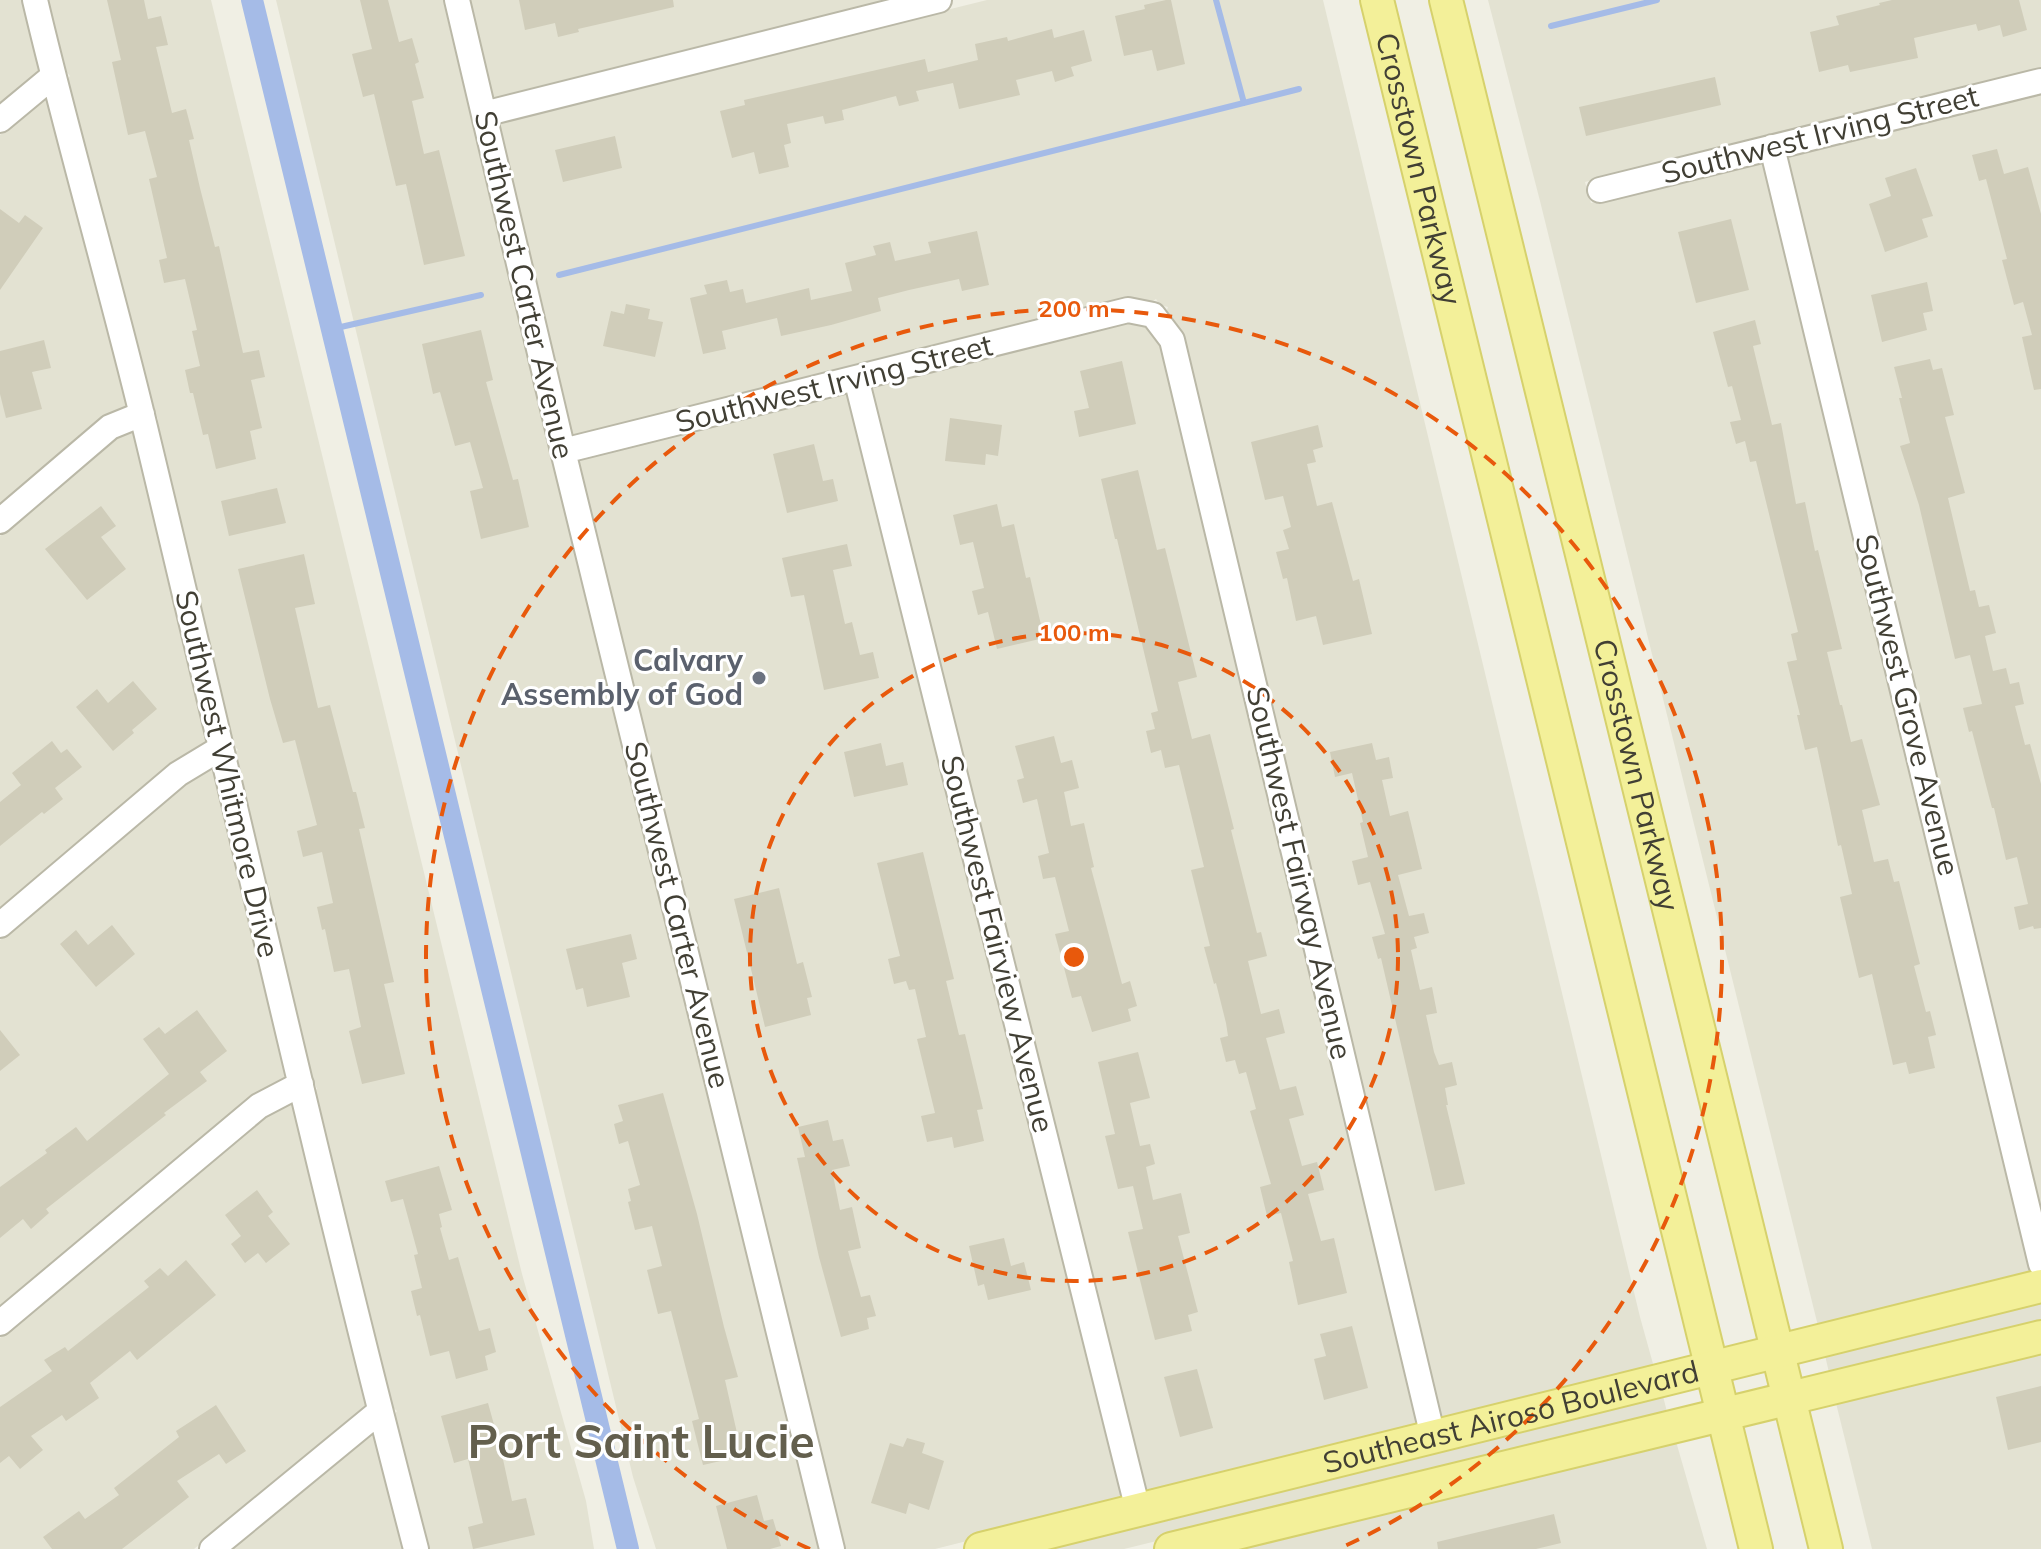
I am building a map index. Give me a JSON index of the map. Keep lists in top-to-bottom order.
{
  "streets": {
    "main road": ["Crosstown Parkway", "Southeast Airoso Boulevard"],
    "street": [
      "Southwest Irving Street",
      "Southwest Carter Avenue",
      "Southwest Grove Avenue",
      "Southwest Whitmore Drive",
      "Southwest Fairway Avenue",
      "Southwest Fairview Avenue"
    ]
  },
  "crossings": [
    ["Southwest Irving Street", "Southwest Carter Avenue"],
    ["Southwest Irving Street", "Southwest Grove Avenue"],
    ["Southwest Irving Street", "Southwest Fairway Avenue"],
    ["Southwest Irving Street", "Southwest Fairview Avenue"],
    ["Crosstown Parkway", "Southeast Airoso Boulevard"],
    ["Southwest Fairway Avenue", "Southeast Airoso Boulevard"],
    ["Southwest Fairview Avenue", "Southeast Airoso Boulevard"]
  ],
  "districts": ["Port Saint Lucie"],
  "places": ["Calvary Assembly of God"],
  "rings": ["200 m", "100 m"]
}
